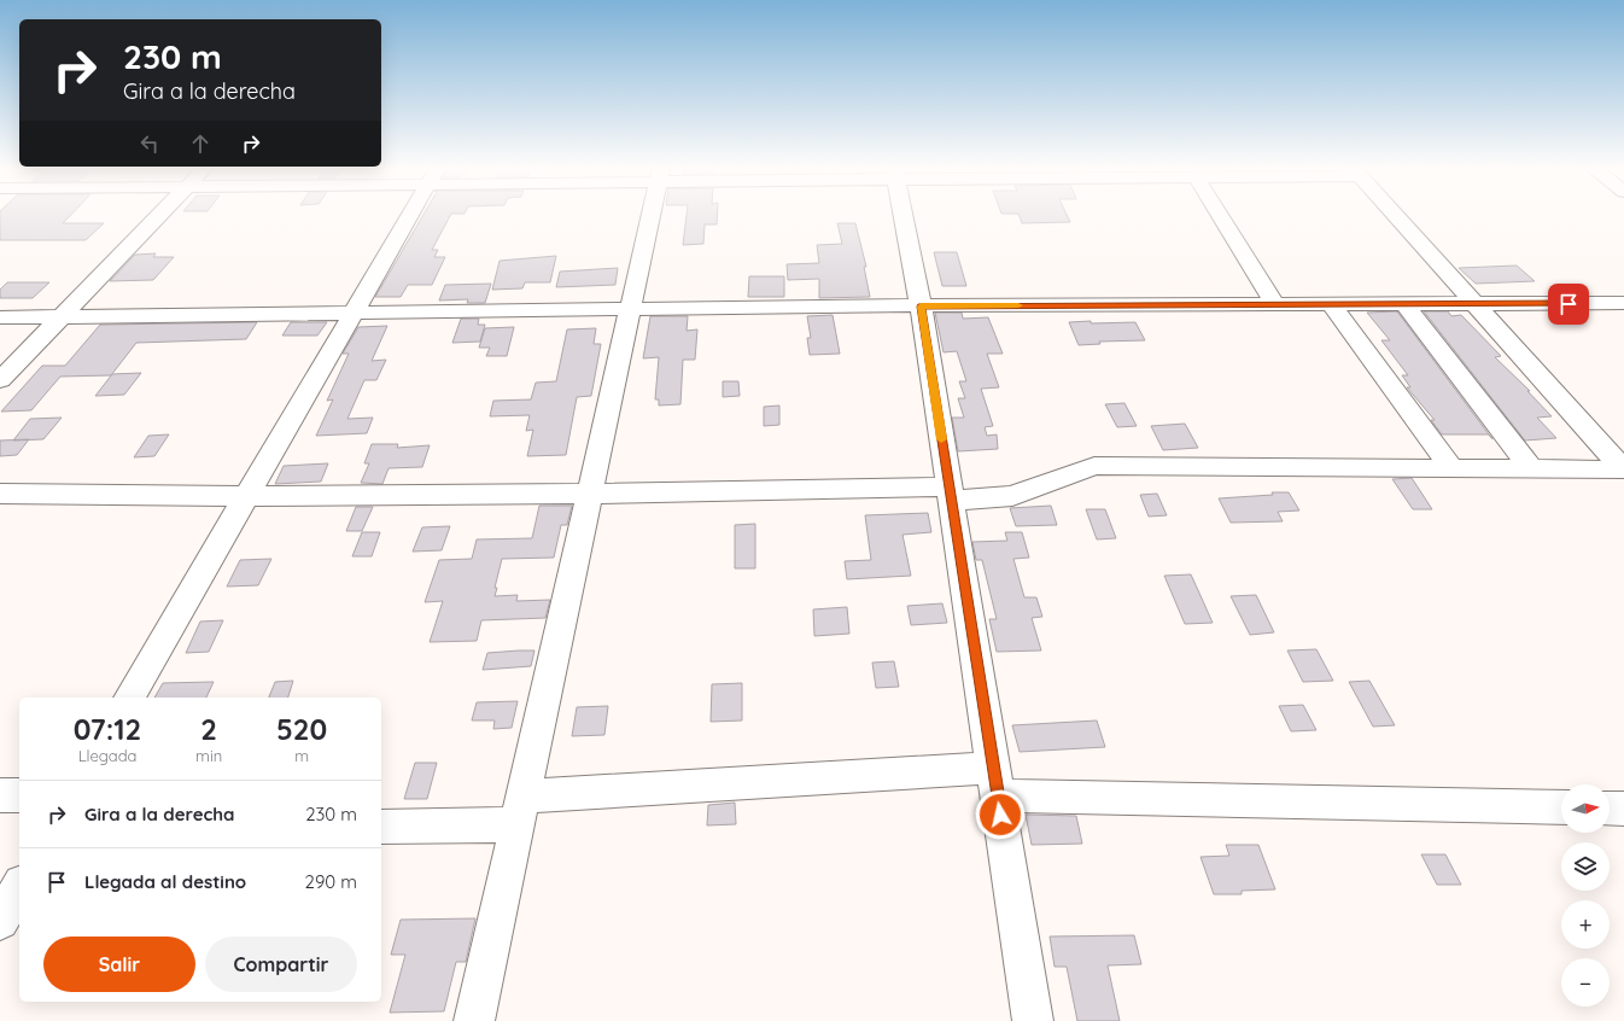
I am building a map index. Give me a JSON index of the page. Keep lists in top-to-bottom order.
{
  "north": "right",
  "page": {
    "turn": ["230 m", "Gira a la derecha"],
    "eta": [
      "07:12",
      "Llegada",
      "2",
      "min",
      "520",
      "m"
    ],
    "list": [
      {
        "name": "Gira a la derecha",
        "value": "230 m"
      },
      {
        "name": "Llegada al destino",
        "value": "290 m"
      }
    ],
    "map_buttons": ["+", "−"],
    "buttons": ["Salir", "Compartir"]
  }
}
